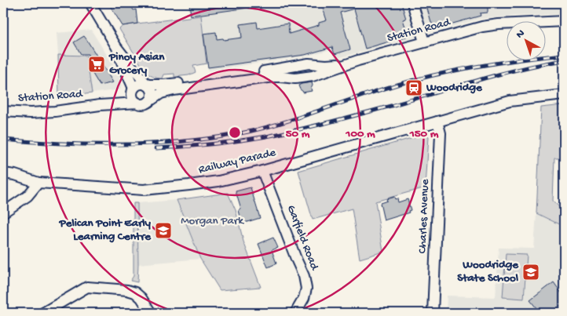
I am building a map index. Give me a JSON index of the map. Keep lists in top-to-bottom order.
{
  "streets": {
    "street": [
      "Station Road",
      "Railway Parade",
      "Charles Avenue",
      "Garfield Road"
    ]
  },
  "crossings": [
    ["Railway Parade", "Charles Avenue"],
    ["Railway Parade", "Garfield Road"]
  ],
  "parks": ["Morgan Park"],
  "places": {
    "supermarket": ["Pinoy Asian Grocery"],
    "station": ["Woodridge"],
    "school or university": ["Pelican Point Early Learning Centre", "Woodridge State School"]
  },
  "north": "top left",
  "rings": ["50 m", "100 m", "150 m"]
}
